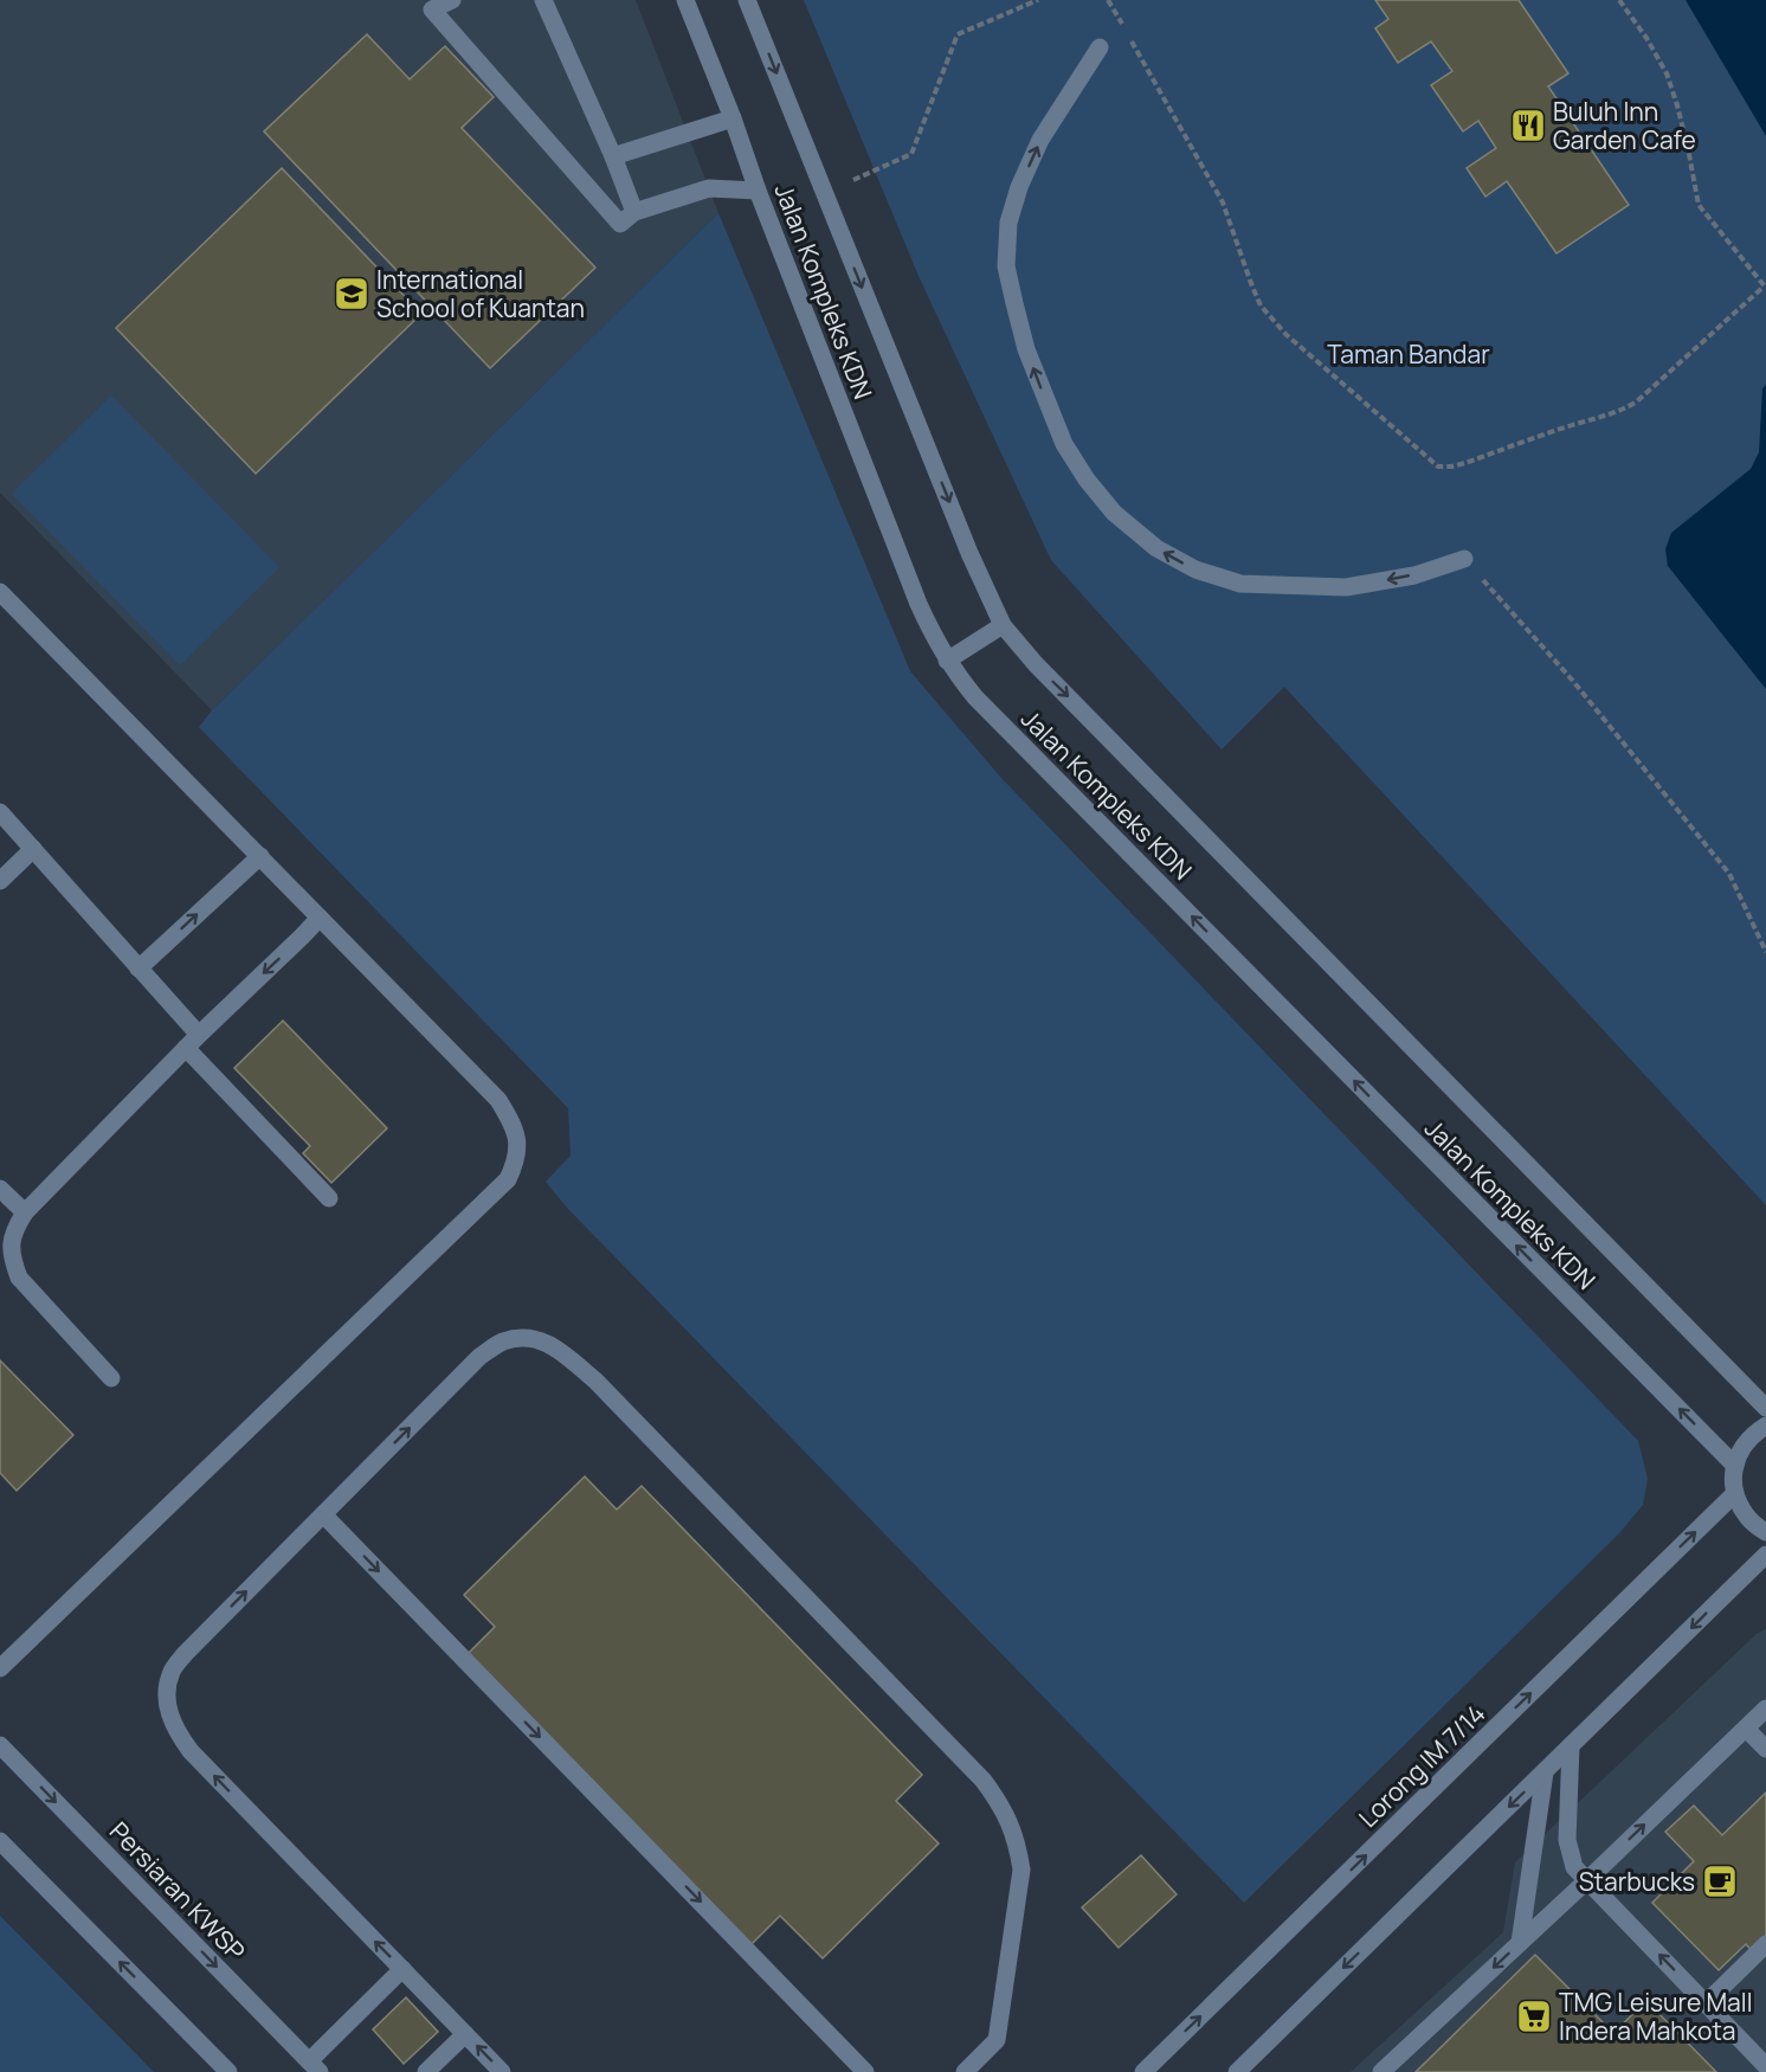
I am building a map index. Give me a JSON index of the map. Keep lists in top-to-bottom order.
{
  "streets": {
    "street": ["Jalan Kompleks KDN", "Lorong IM 7/14", "Persiaran KWSP"]
  },
  "parks": ["Taman Bandar"],
  "places": {
    "restaurant": ["Buluh Inn Garden Cafe"],
    "school or university": ["International School of Kuantan"],
    "cafe": ["Starbucks"],
    "supermarket": ["TMG Leisure Mall Indera Mahkota"]
  }
}
